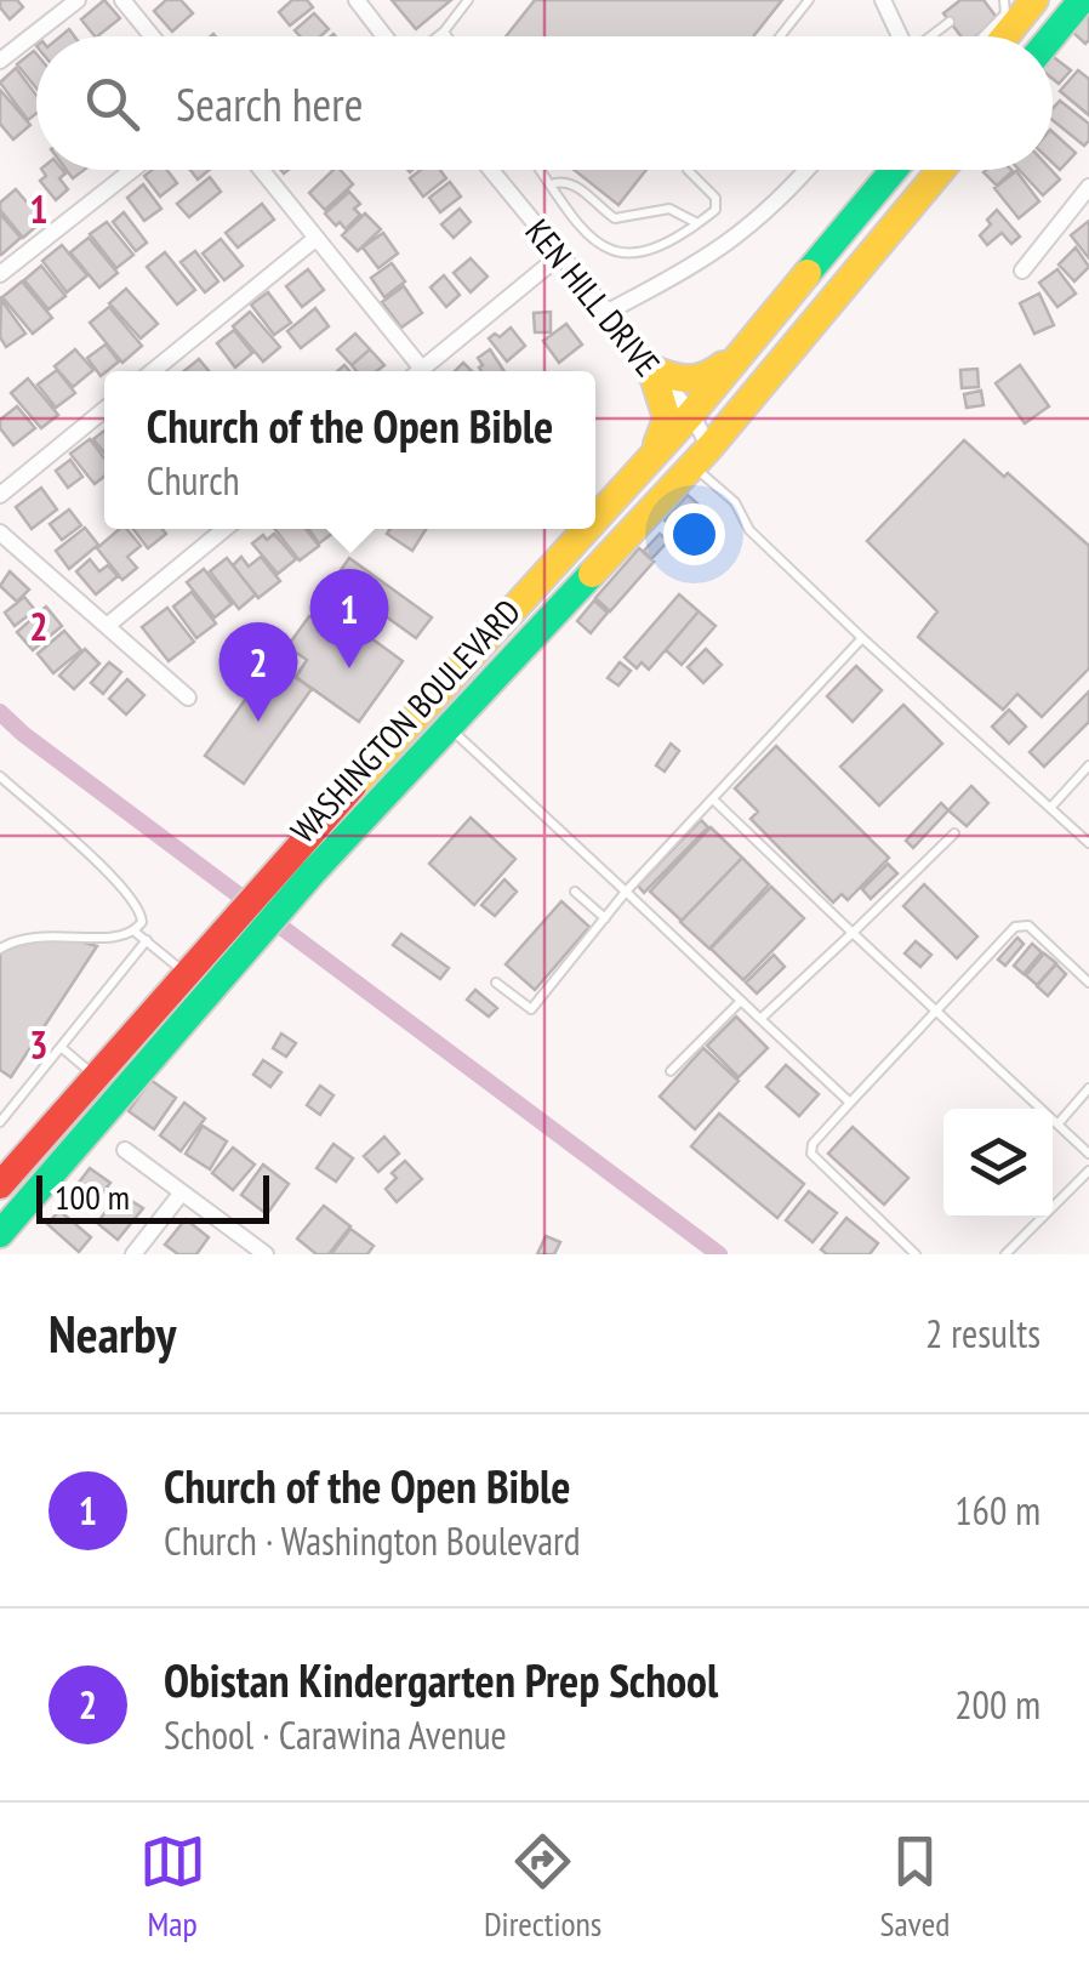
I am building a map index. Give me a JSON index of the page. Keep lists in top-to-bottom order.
{
  "streets": {
    "highway": ["WASHINGTON BOULEVARD"],
    "street": ["KEN HILL DRIVE"]
  },
  "crossings": [
    ["KEN HILL DRIVE", "WASHINGTON BOULEVARD"]
  ],
  "scale_bar": "100 m",
  "page": {
    "search": "Search here",
    "popup": ["Church of the Open Bible", "Church"],
    "pins": ["1", "2"],
    "scale": "100 m",
    "heading": ["Nearby", "2 results"],
    "list": [
      {
        "mark": "1",
        "name": "Church of the Open Bible",
        "note": "Church · Washington Boulevard",
        "value": "160 m"
      },
      {
        "mark": "2",
        "name": "Obistan Kindergarten Prep School",
        "note": "School · Carawina Avenue",
        "value": "200 m"
      }
    ],
    "nav": ["Map", "Directions", "Saved"]
  },
  "grid": {
    "rows": ["1", "2", "3"]
  }
}
